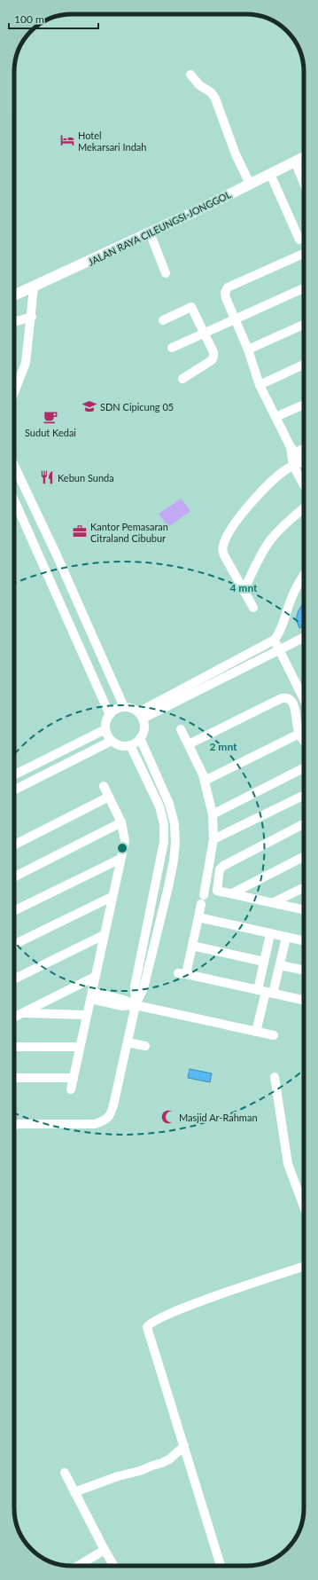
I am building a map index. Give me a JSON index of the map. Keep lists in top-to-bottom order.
{
  "streets": {
    "main road": ["JALAN RAYA CILEUNGSI-JONGGOL"]
  },
  "places": {
    "hotel": ["Hotel Mekarsari Indah"],
    "school or university": ["SDN Cipicung 05"],
    "cafe": ["Sudut Kedai"],
    "restaurant": ["Kebun Sunda"],
    "office": ["Kantor Pemasaran Citraland Cibubur"],
    "mosque": ["Masjid Ar-Rahman"]
  },
  "scale_bar": "100 m",
  "rings": ["4 mnt", "2 mnt"]
}
